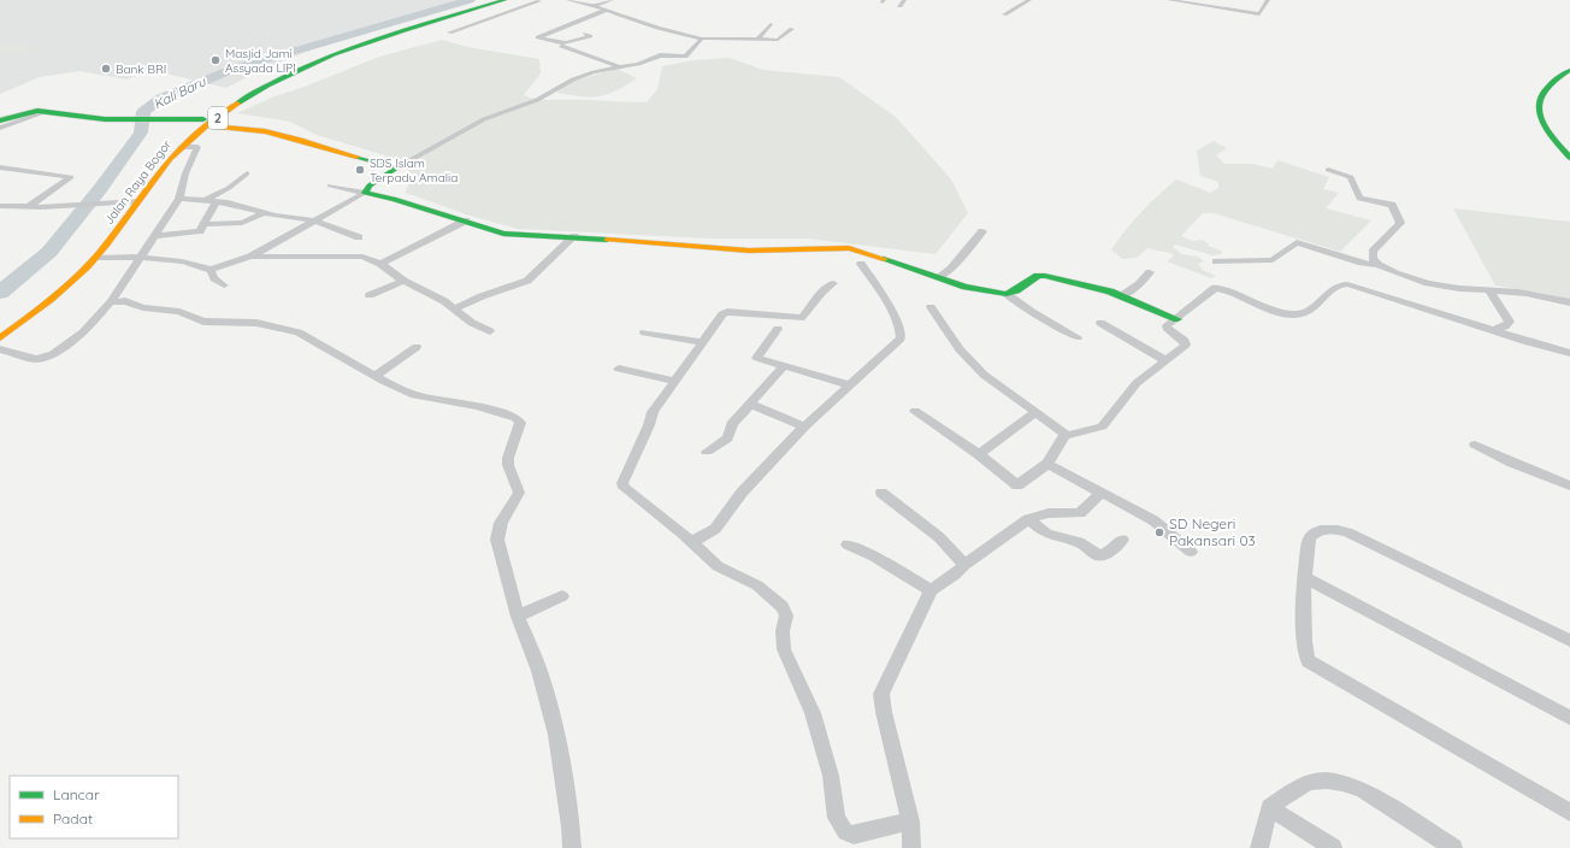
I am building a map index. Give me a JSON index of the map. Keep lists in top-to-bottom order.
{
  "streets": {
    "main road": ["2", "Jalan Raya Bogor"]
  },
  "water": ["Kali Baru"],
  "places": [
    "Masjid Jami Assyada LIPI",
    "Bank BRI",
    "SDS Islam Terpadu Amalia",
    "SD Negeri Pakansari 03"
  ],
  "legend": ["Lancar", "Padat"]
}
